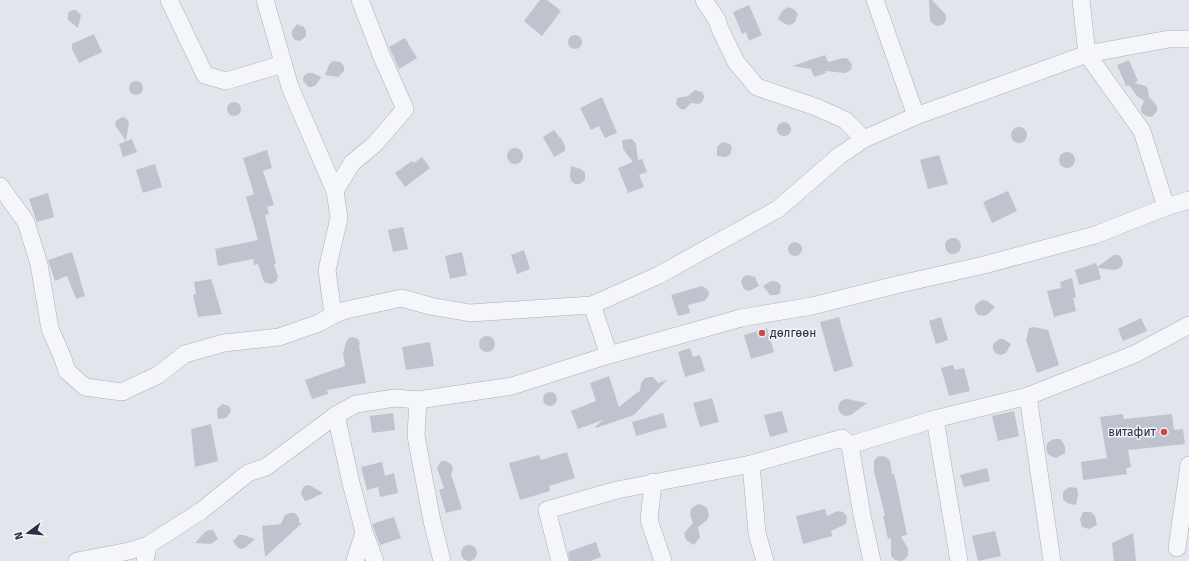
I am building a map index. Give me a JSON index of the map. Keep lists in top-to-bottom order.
{
  "places": ["дөлгөөн", "витафит"],
  "north": "left"
}
